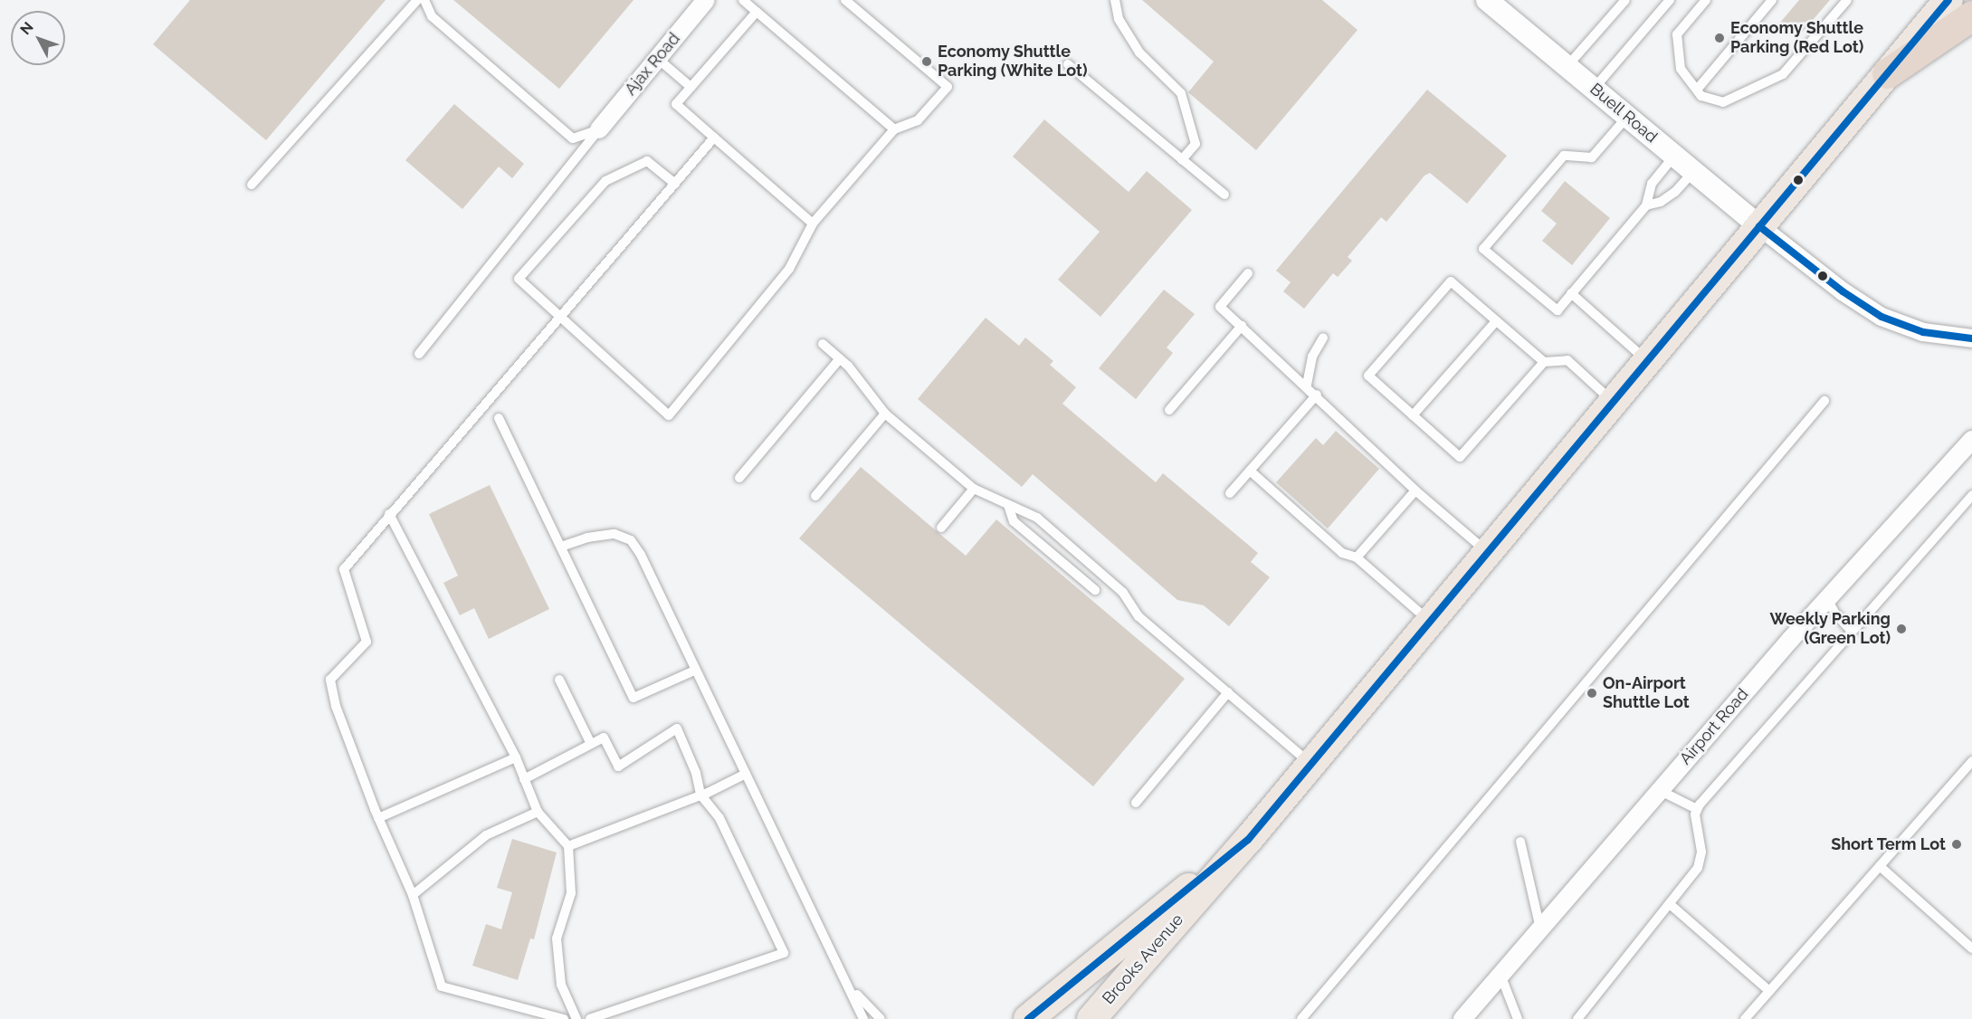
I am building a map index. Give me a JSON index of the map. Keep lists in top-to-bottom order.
{
  "streets": {
    "main road": ["Brooks Avenue"],
    "street": ["Ajax Road", "Buell Road", "Airport Road"]
  },
  "crossings": [
    ["Buell Road", "Brooks Avenue"]
  ],
  "places": [
    "Economy Shuttle Parking (Red Lot)",
    "Economy Shuttle Parking (White Lot)",
    "Weekly Parking (Green Lot)",
    "On-Airport Shuttle Lot",
    "Short Term Lot"
  ],
  "north": "top left"
}
